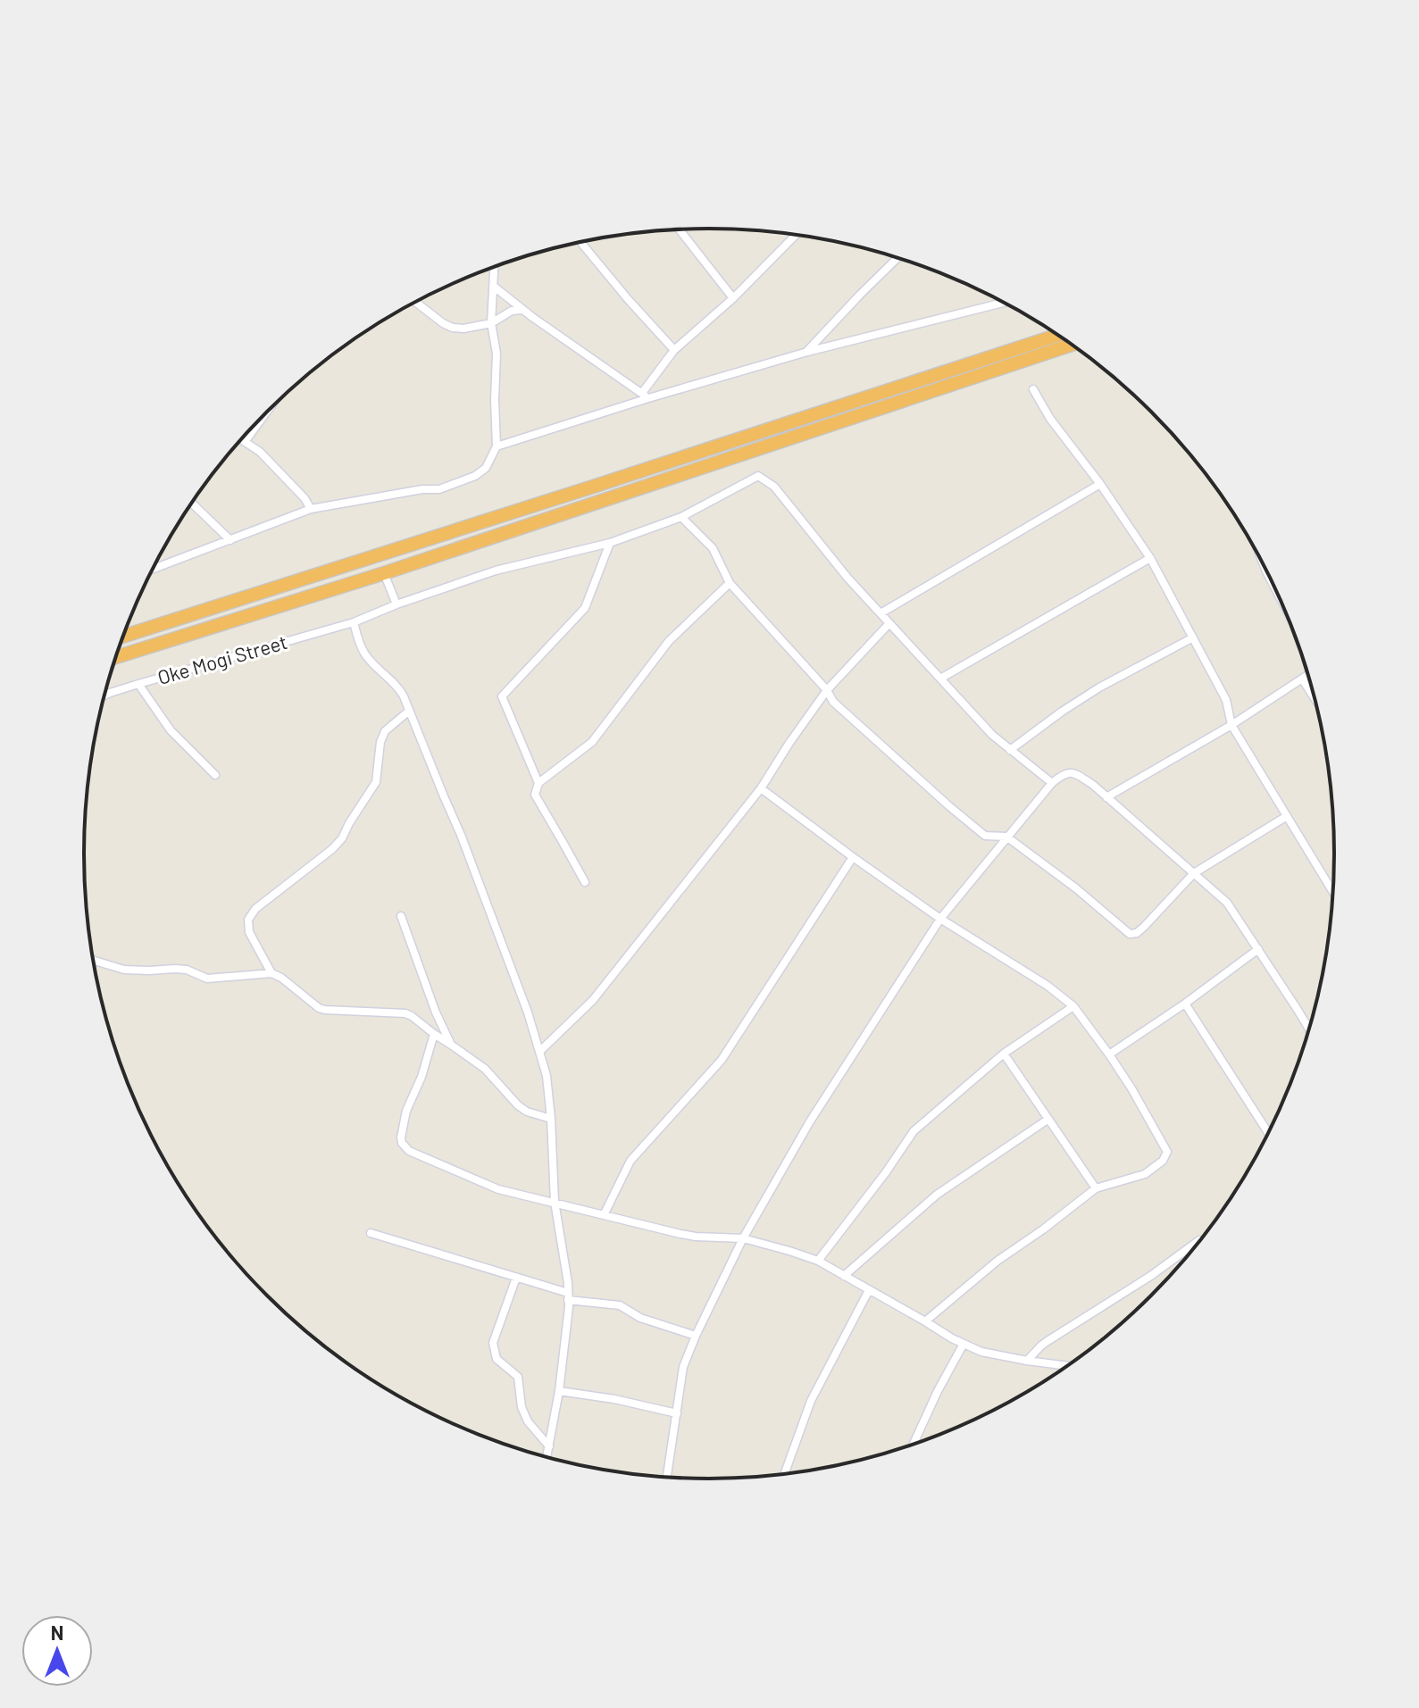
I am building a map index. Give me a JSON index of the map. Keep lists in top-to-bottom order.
{
  "streets": {
    "street": ["Oke Mogi Street"]
  },
  "north": "top"
}
